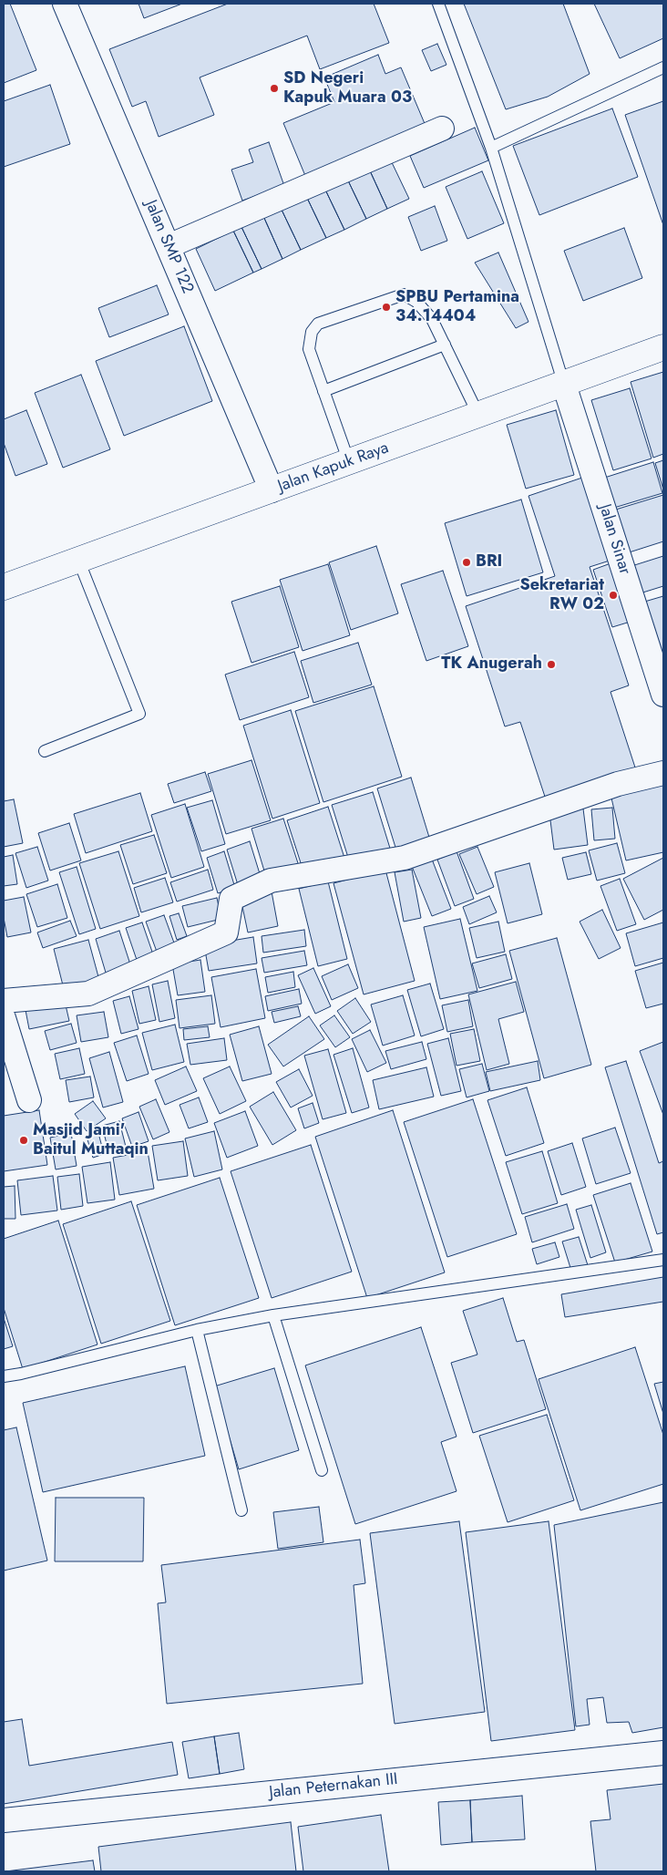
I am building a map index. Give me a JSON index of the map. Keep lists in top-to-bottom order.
{
  "streets": {
    "main road": ["Jalan Kapuk Raya"],
    "street": ["Jalan SMP 122", "Jalan Sinar", "Jalan Peternakan III"]
  },
  "crossings": [
    ["Jalan SMP 122", "Jalan Kapuk Raya"],
    ["Jalan Kapuk Raya", "Jalan Sinar"]
  ],
  "places": [
    "SD Negeri Kapuk Muara 03",
    "SPBU Pertamina 34.14404",
    "BRI",
    "Sekretariat RW 02",
    "TK Anugerah",
    "Masjid Jami' Baitul Muttaqin"
  ]
}
